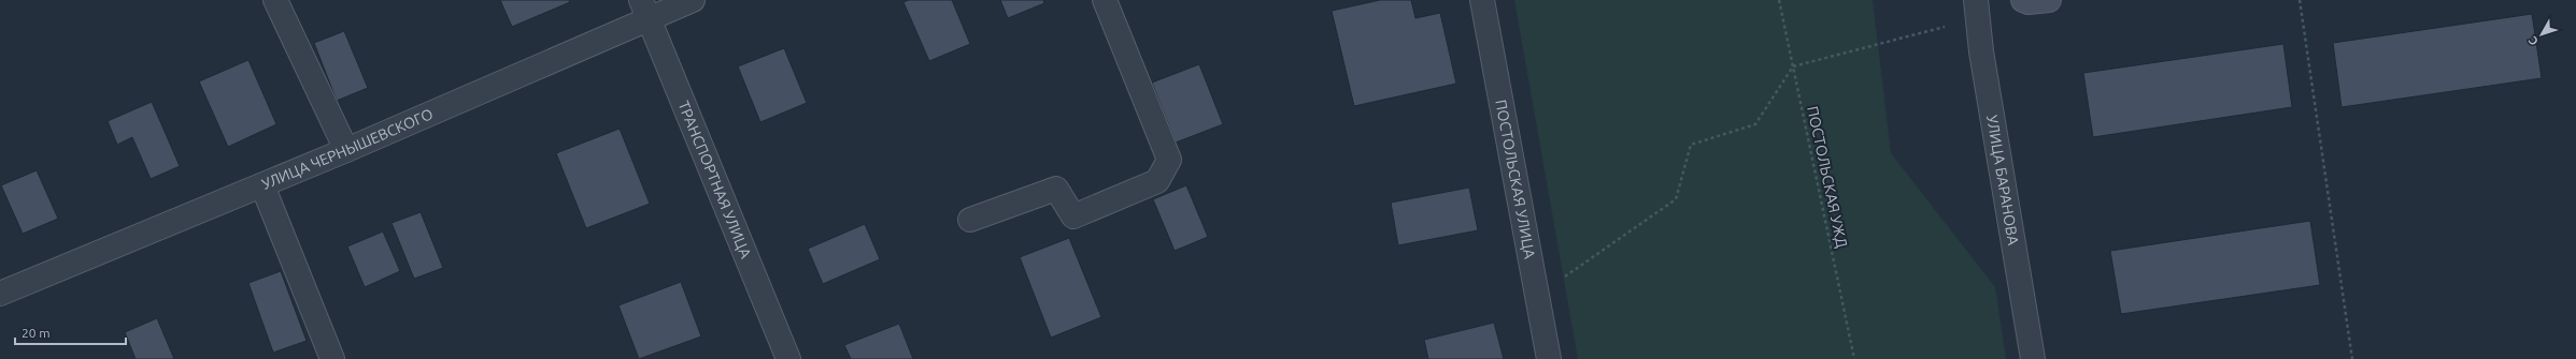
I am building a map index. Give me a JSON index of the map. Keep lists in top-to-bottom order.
{
  "streets": {
    "street": [
      "УЛИЦА ЧЕРНЫШЕВСКОГО",
      "ТРАНСПОРТНАЯ УЛИЦА",
      "ПОСТОЛЬСКАЯ УЛИЦА",
      "УЛИЦА БАРАНОВА"
    ],
    "path": ["ПОСТОЛЬСКАЯ УЖД"]
  },
  "crossings": [
    ["УЛИЦА ЧЕРНЫШЕВСКОГО", "ТРАНСПОРТНАЯ УЛИЦА"]
  ],
  "scale_bar": "20 m",
  "north": "bottom left"
}
